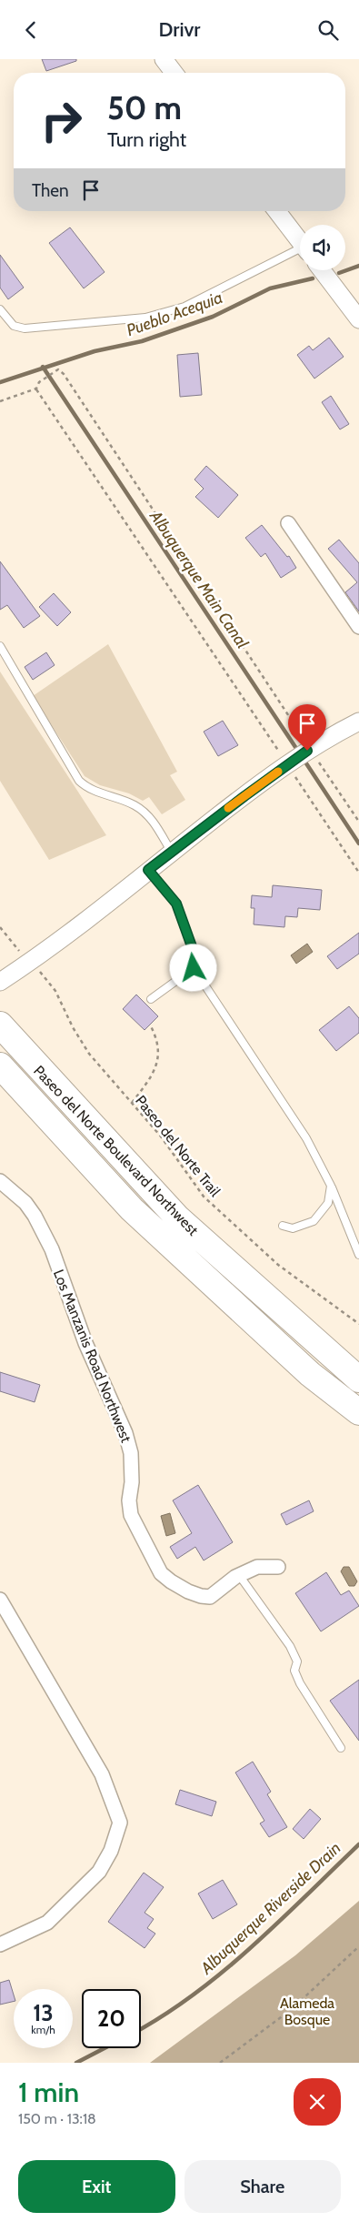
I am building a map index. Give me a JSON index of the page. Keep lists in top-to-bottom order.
{
  "streets": {
    "highway": ["Paseo del Norte Boulevard Northwest"],
    "street": ["Los Manzanis Road Northwest"],
    "path": ["Paseo del Norte Trail"]
  },
  "water": ["Pueblo Acequia", "Albuquerque Main Canal", "Albuquerque Riverside Drain"],
  "parks": ["Alameda Bosque"],
  "page": {
    "header": "Drivr",
    "turn": ["50 m", "Turn right"],
    "then": "Then",
    "speed": "13 km/h",
    "limit": "20",
    "heading": ["1 min", "150 m · 13:18"],
    "buttons": ["Exit", "Share"]
  }
}
